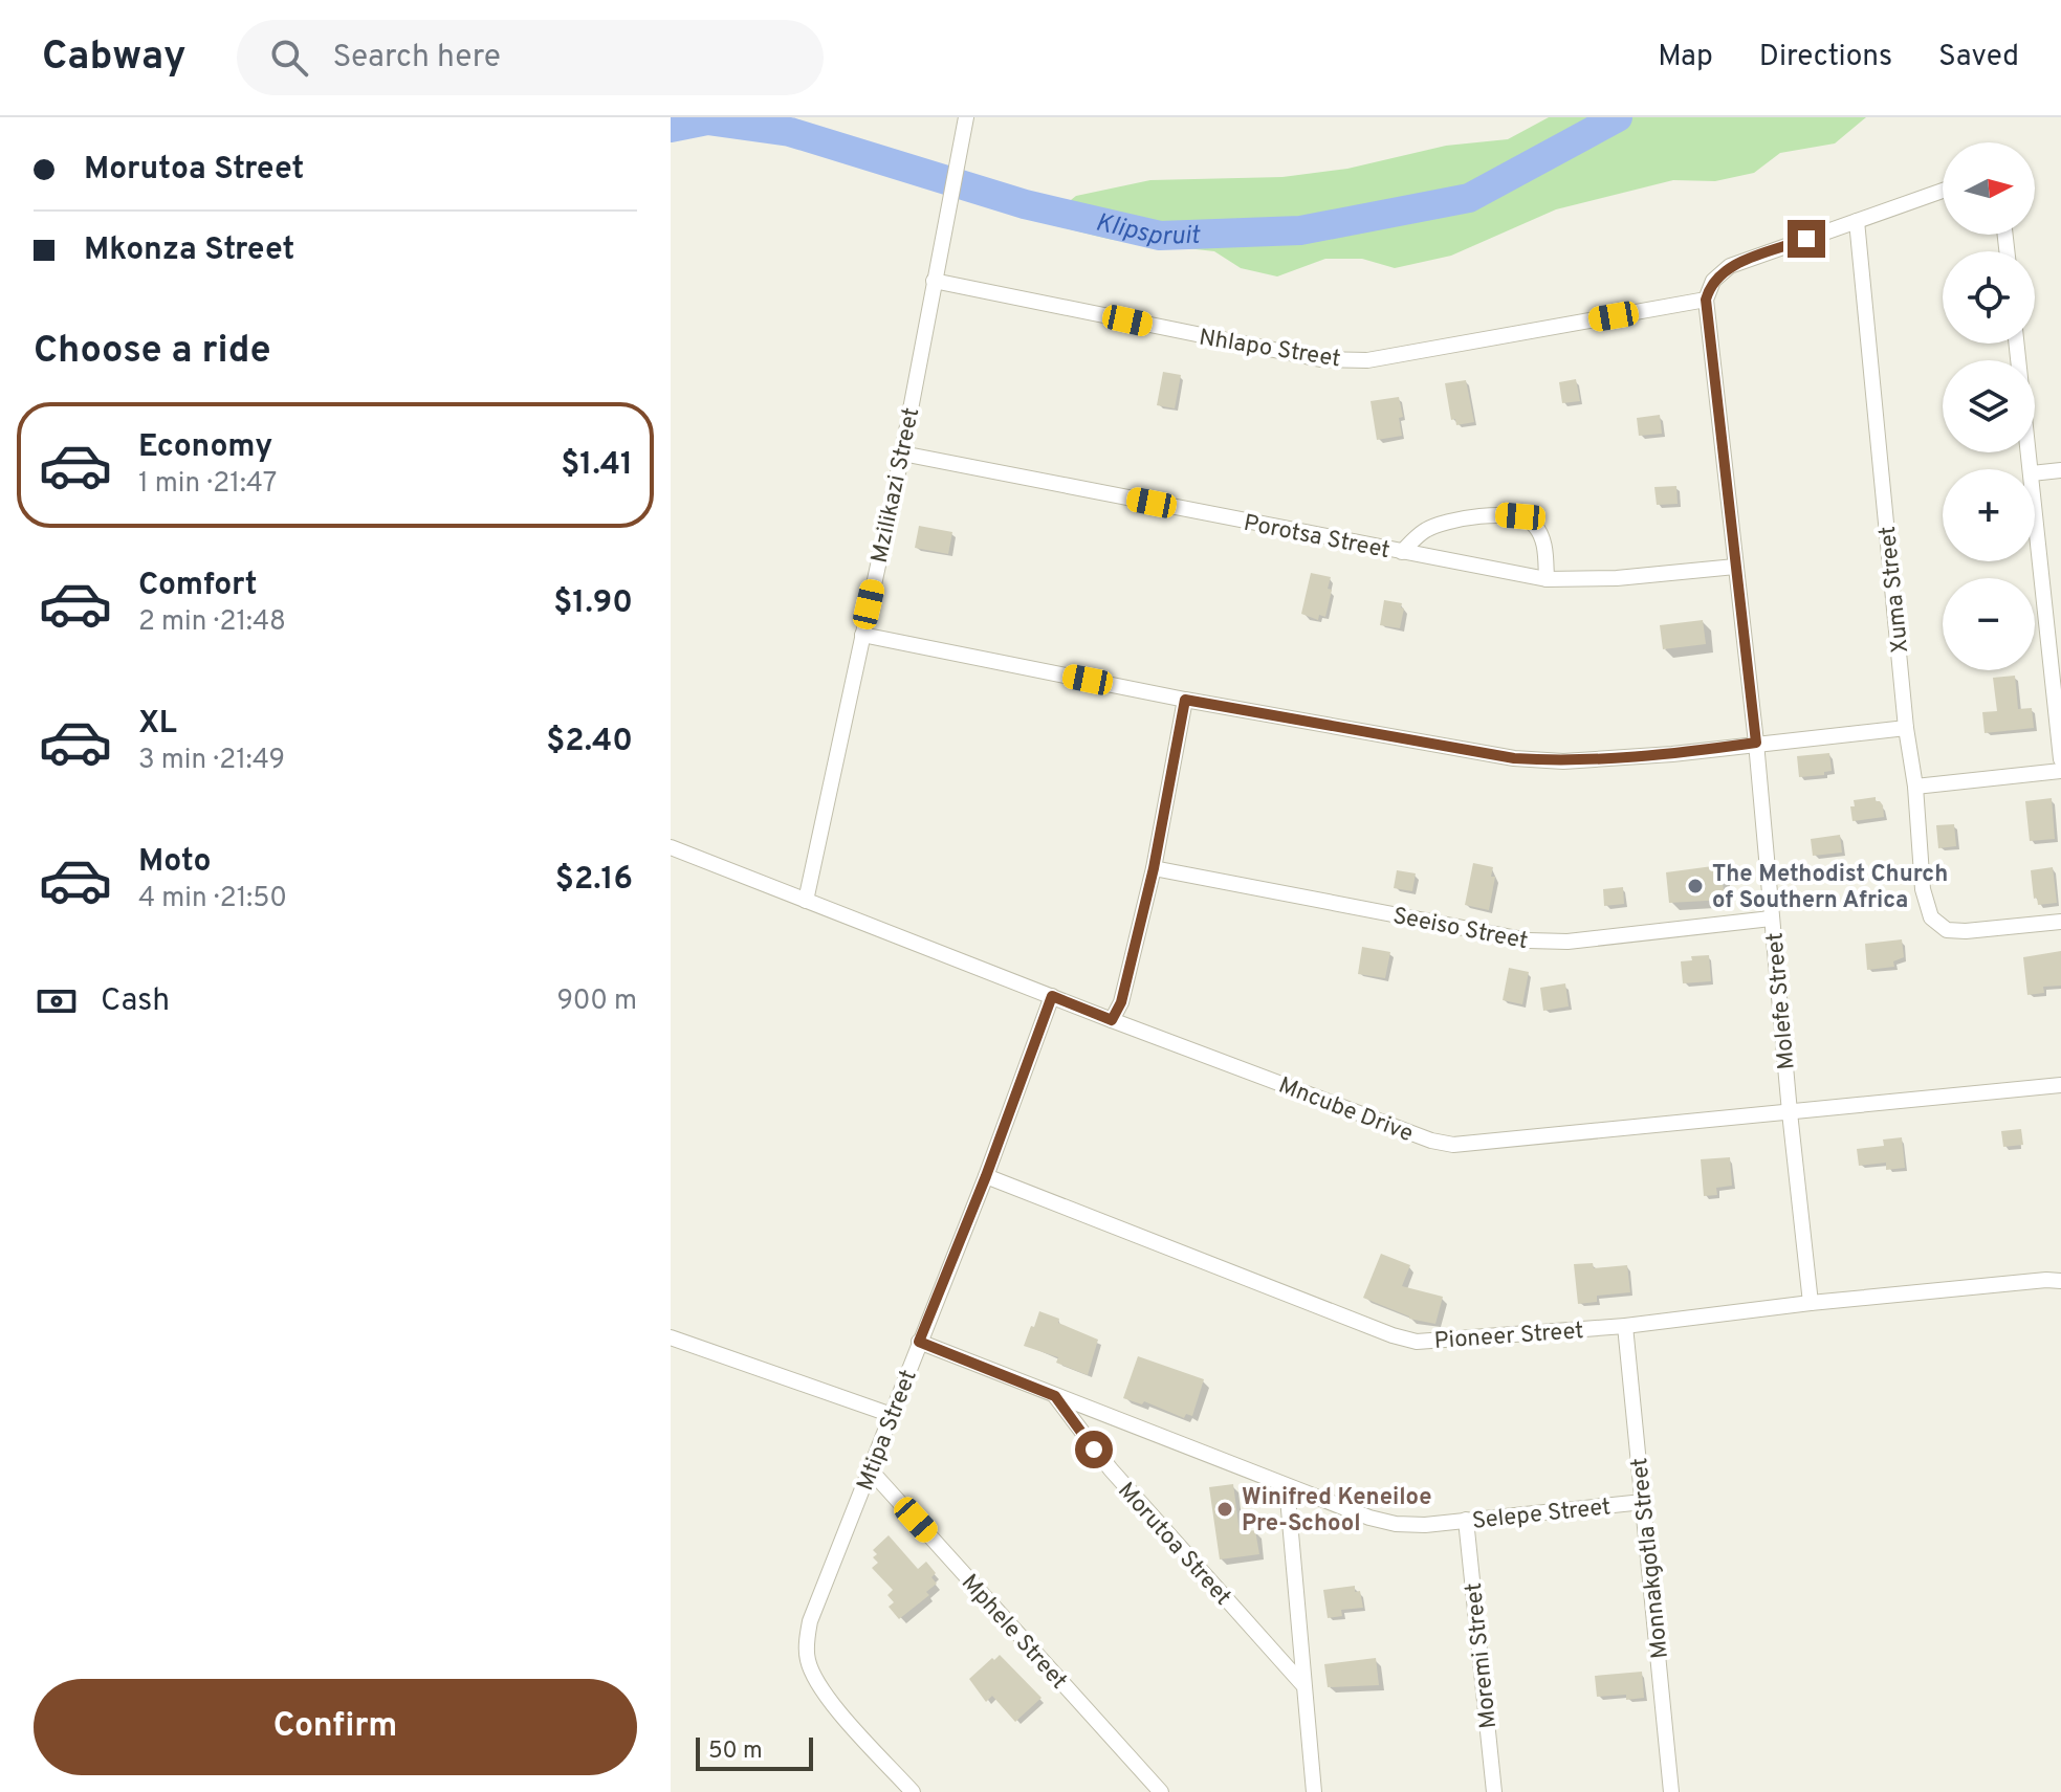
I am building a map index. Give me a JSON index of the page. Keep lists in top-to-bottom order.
{
  "streets": {
    "street": [
      "Nhlapo Street",
      "Mzilikazi Street",
      "Porotsa Street",
      "Xuma Street",
      "Seeiso Street",
      "Molefe Street",
      "Mncube Drive",
      "Pioneer Street",
      "Mtipa Street",
      "Selepe Street",
      "Morutoa Street",
      "Monnakgotla Street",
      "Mphele Street",
      "Moremi Street"
    ]
  },
  "crossings": [
    ["Nhlapo Street", "Mzilikazi Street"],
    ["Nhlapo Street", "Molefe Street"],
    ["Mzilikazi Street", "Porotsa Street"],
    ["Mzilikazi Street", "Mncube Drive"],
    ["Porotsa Street", "Molefe Street"],
    ["Seeiso Street", "Molefe Street"],
    ["Molefe Street", "Mncube Drive"],
    ["Molefe Street", "Pioneer Street"],
    ["Mncube Drive", "Mtipa Street"],
    ["Pioneer Street", "Mtipa Street"],
    ["Pioneer Street", "Monnakgotla Street"],
    ["Mtipa Street", "Selepe Street"],
    ["Mtipa Street", "Mphele Street"],
    ["Selepe Street", "Morutoa Street"],
    ["Selepe Street", "Monnakgotla Street"],
    ["Selepe Street", "Moremi Street"]
  ],
  "water": ["Klipspruit"],
  "places": ["The Methodist Church of Southern Africa", "Winifred Keneiloe Pre-School"],
  "scale_bar": "50 m",
  "north": "right",
  "page": {
    "header": "Cabway",
    "search": "Search here",
    "nav": ["Map", "Directions", "Saved"],
    "banner": ["Morutoa Street", "Mkonza Street"],
    "map_buttons": ["+", "−"],
    "heading": "Choose a ride",
    "list": [
      {
        "name": "Economy",
        "note": "1 min · 21:47",
        "value": "$1.41"
      },
      {
        "name": "Comfort",
        "note": "2 min · 21:48",
        "value": "$1.90"
      },
      {
        "name": "XL",
        "note": "3 min · 21:49",
        "value": "$2.40"
      },
      {
        "name": "Moto",
        "note": "4 min · 21:50",
        "value": "$2.16"
      }
    ],
    "pay": ["Cash", "900 m"],
    "buttons": "Confirm",
    "scale": "50 m"
  }
}
